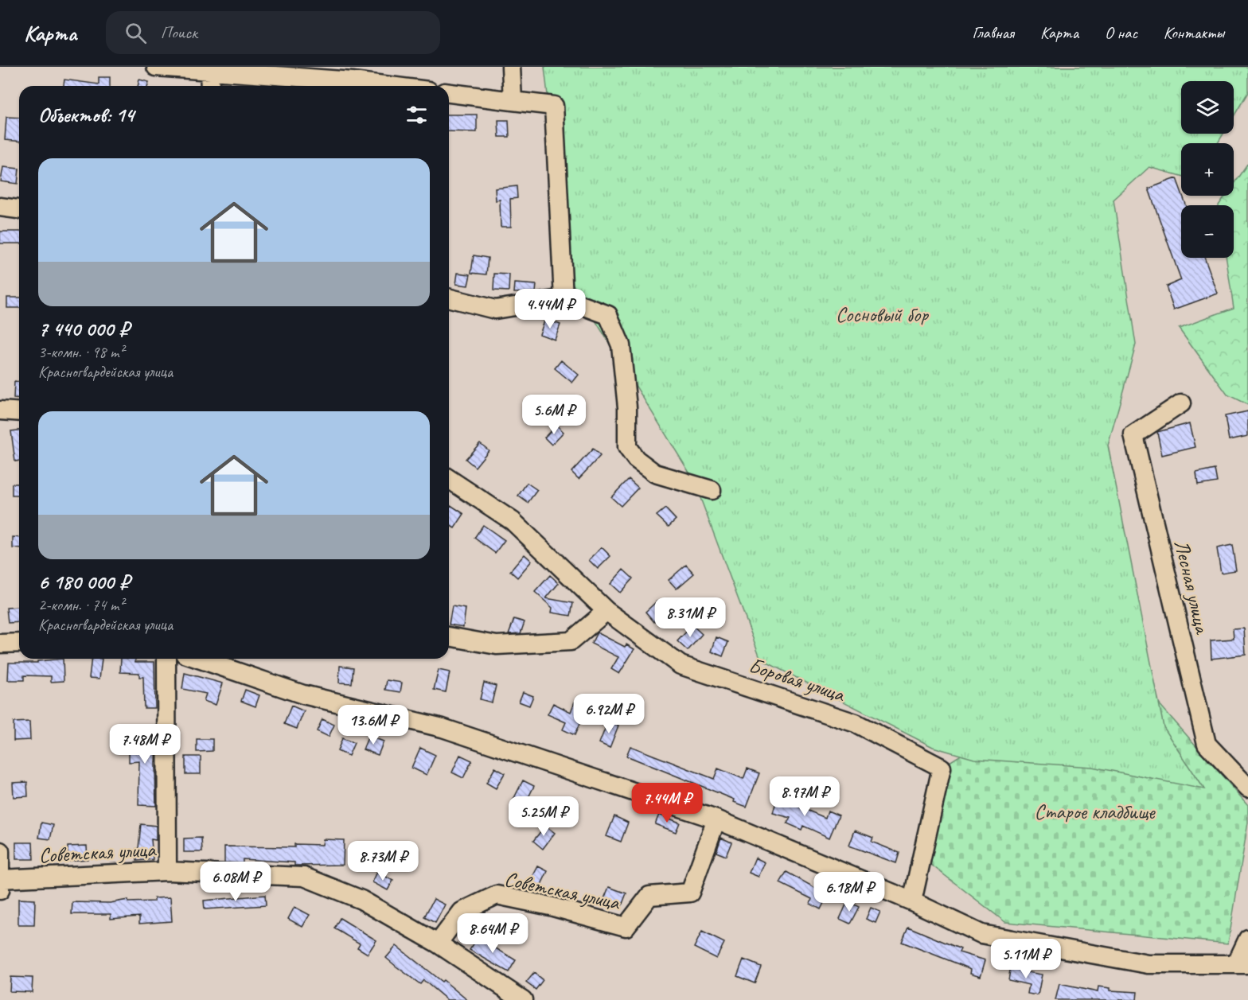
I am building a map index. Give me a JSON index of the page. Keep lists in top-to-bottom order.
{
  "streets": {
    "street": ["Лесная улица", "Боровая улица", "Советская улица"]
  },
  "parks": ["Сосновый бор", "Старое кладбище"],
  "page": {
    "header": "Карта",
    "search": "Поиск",
    "nav": [
      "Главная",
      "Карта",
      "О нас",
      "Контакты"
    ],
    "map_buttons": ["+", "−"],
    "heading": "Объектов: 14",
    "list": [
      {
        "name": "7 440 000 ₽",
        "note": "3-комн. · 98 m² · Красногвардейская улица"
      },
      {
        "name": "6 180 000 ₽",
        "note": "2-комн. · 74 m² · Красногвардейская улица"
      }
    ],
    "price": [
      "4.44M ₽",
      "5.6M ₽",
      "8.31M ₽",
      "6.92M ₽",
      "13.6M ₽",
      "7.48M ₽",
      "8.97M ₽",
      "7.44M ₽",
      "5.25M ₽",
      "8.73M ₽",
      "6.08M ₽",
      "6.18M ₽",
      "8.64M ₽",
      "5.11M ₽"
    ]
  }
}
